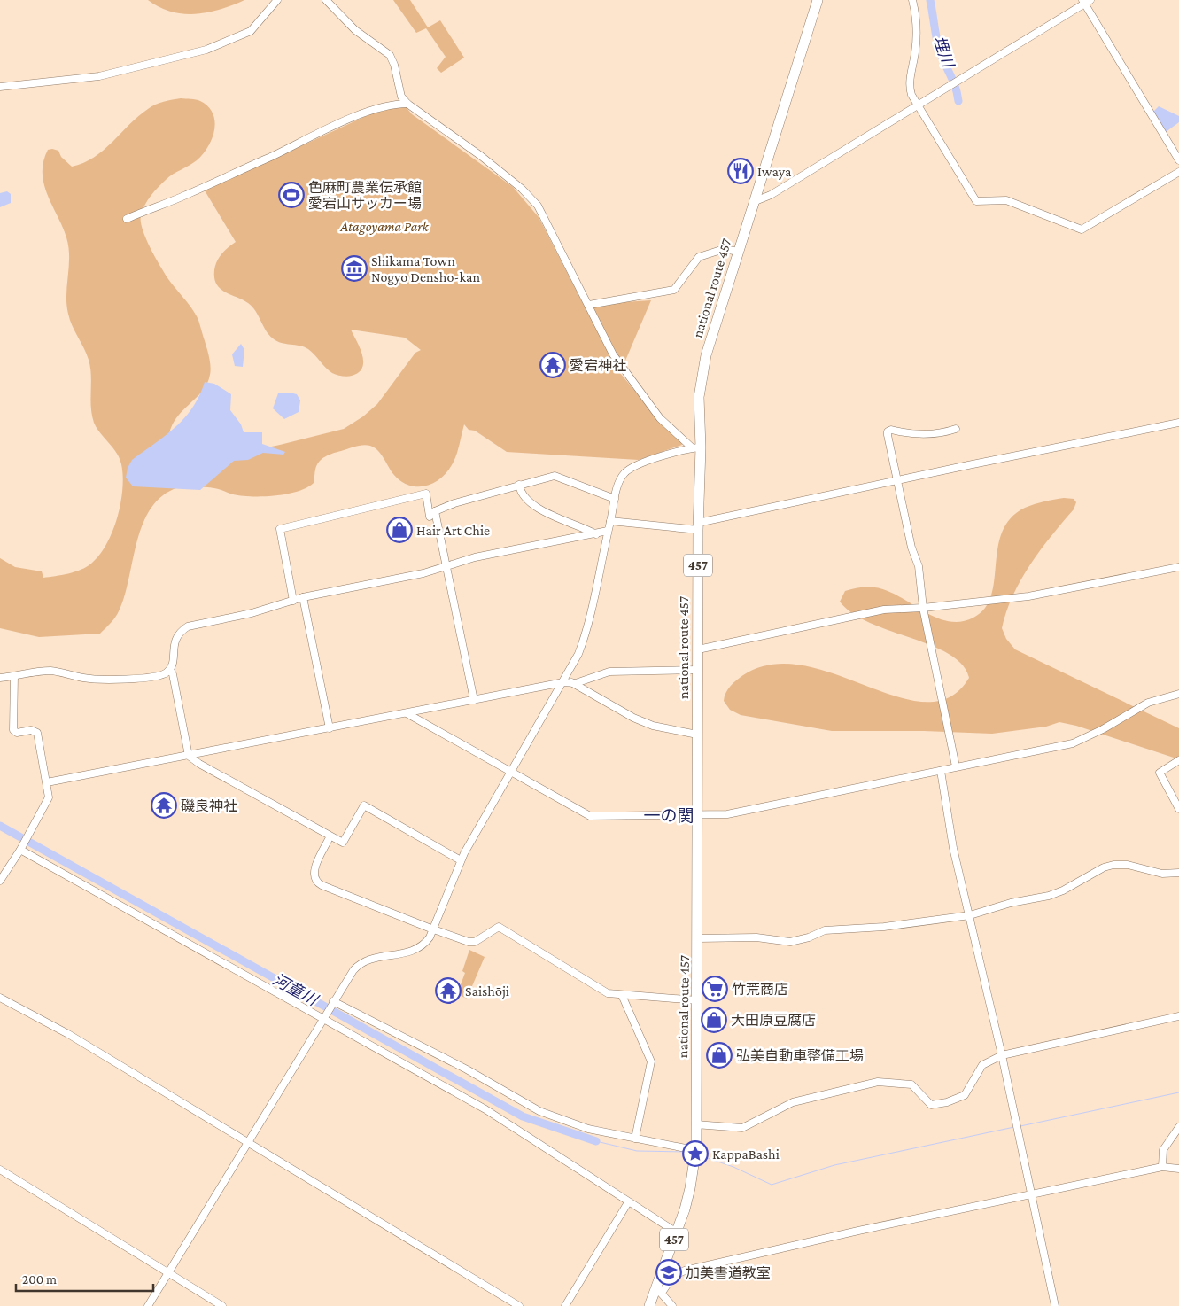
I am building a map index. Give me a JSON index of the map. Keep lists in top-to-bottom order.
{
  "streets": {
    "highway": ["national route 457", "457"]
  },
  "districts": ["一の関"],
  "water": ["埋川", "河童川"],
  "parks": ["Atagoyama Park"],
  "places": {
    "restaurant": ["Iwaya"],
    "sports": ["色麻町農業伝承館 愛宕山サッカー場"],
    "museum": ["Shikama Town Nogyo Densho-kan"],
    "temple": ["愛宕神社", "磯良神社", "Saishōji"],
    "shop": ["Hair Art Chie", "大田原豆腐店", "弘美自動車整備工場"],
    "supermarket": ["竹荒商店"],
    "place": ["KappaBashi"],
    "school or university": ["加美書道教室"]
  },
  "scale_bar": "200 m"
}
